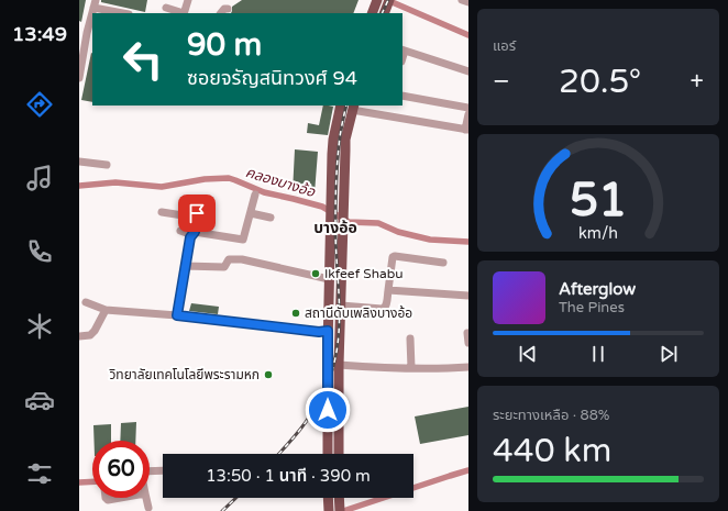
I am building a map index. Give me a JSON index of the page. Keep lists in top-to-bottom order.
{
  "districts": ["บางอ้อ"],
  "water": ["คลองบางอ้อ"],
  "places": ["Ikfeef Shabu", "สถานีดับเพลิงบางอ้อ", "วิทยาลัยเทคโนโลยีพระรามหก"],
  "page": {
    "tabs": "13:49",
    "tile": [
      "แอร์",
      ["ระยะทางเหลือ · 88%", "440 km"]
    ],
    "turn": ["90 m", "ซอยจรัญสนิทวงศ์ 94"],
    "heat": ["−", "20.5°", "+"],
    "song": ["Afterglow", "The Pines"],
    "limit": "60",
    "trip": "13:50 · 1 นาที · 390 m",
    "gauge": ["51", "km/h"]
  }
}
